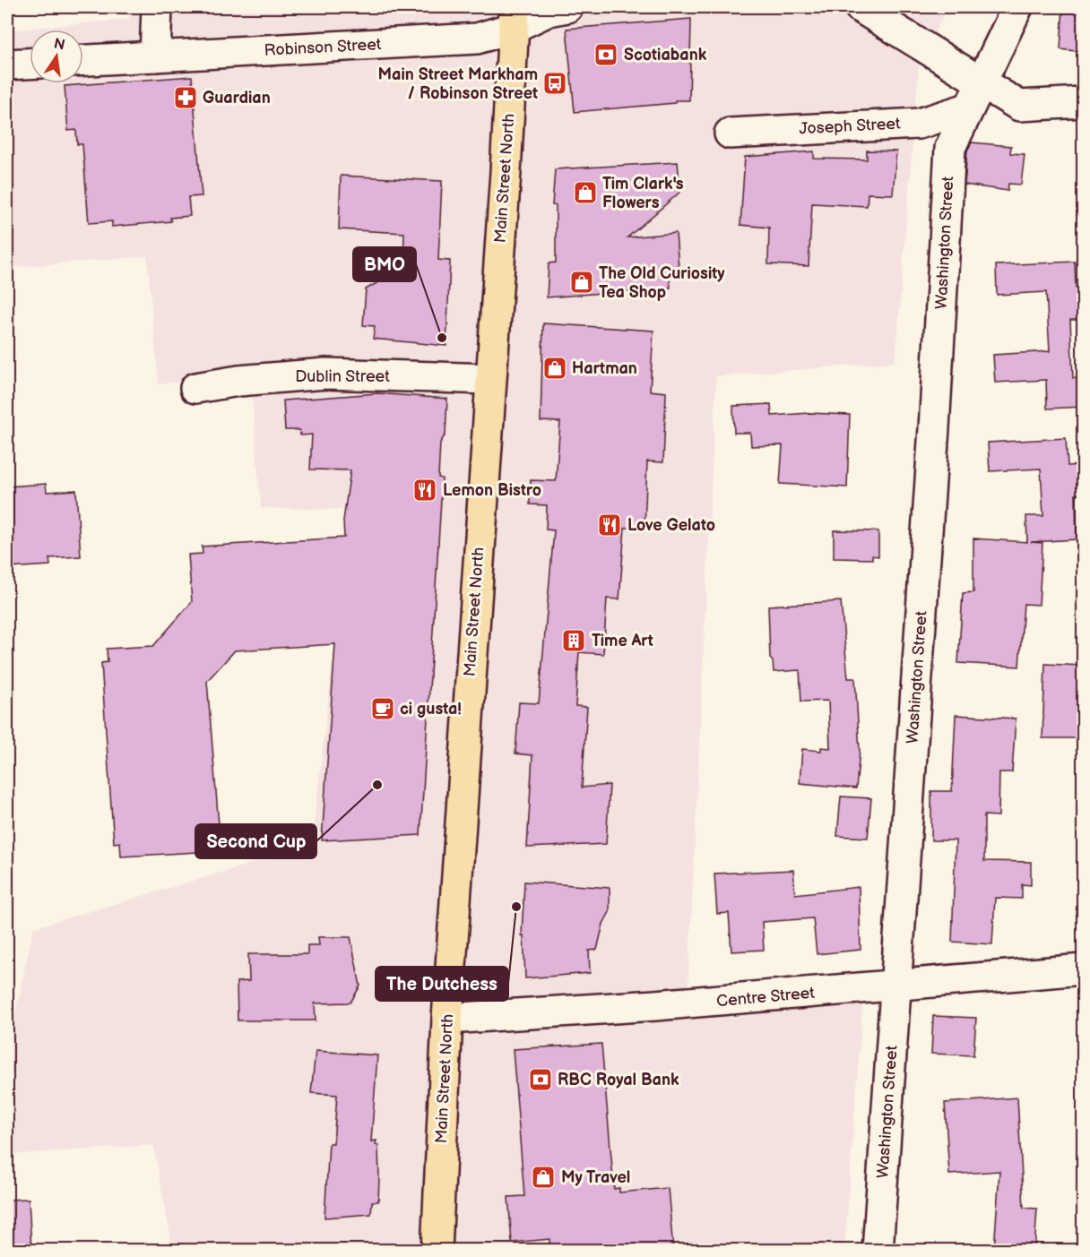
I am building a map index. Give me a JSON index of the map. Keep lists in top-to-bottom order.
{
  "streets": {
    "main road": ["Main Street North"],
    "street": [
      "Robinson Street",
      "Joseph Street",
      "Washington Street",
      "Dublin Street",
      "Centre Street"
    ]
  },
  "crossings": [
    ["Robinson Street", "Main Street North"],
    ["Joseph Street", "Washington Street"],
    ["Main Street North", "Dublin Street"],
    ["Main Street North", "Centre Street"],
    ["Washington Street", "Centre Street"]
  ],
  "places": {
    "bank": ["Scotiabank", "RBC Royal Bank"],
    "bus stop": ["Main Street Markham / Robinson Street"],
    "pharmacy": ["Guardian"],
    "shop": [
      "Tim Clark's Flowers",
      "The Old Curiosity Tea Shop",
      "Hartman",
      "My Travel"
    ],
    "other": ["BMO", "Second Cup", "The Dutchess"],
    "restaurant": ["Lemon Bistro", "Love Gelato"],
    "building": ["Time Art"],
    "cafe": ["ci gusta!"]
  },
  "north": "top"
}
